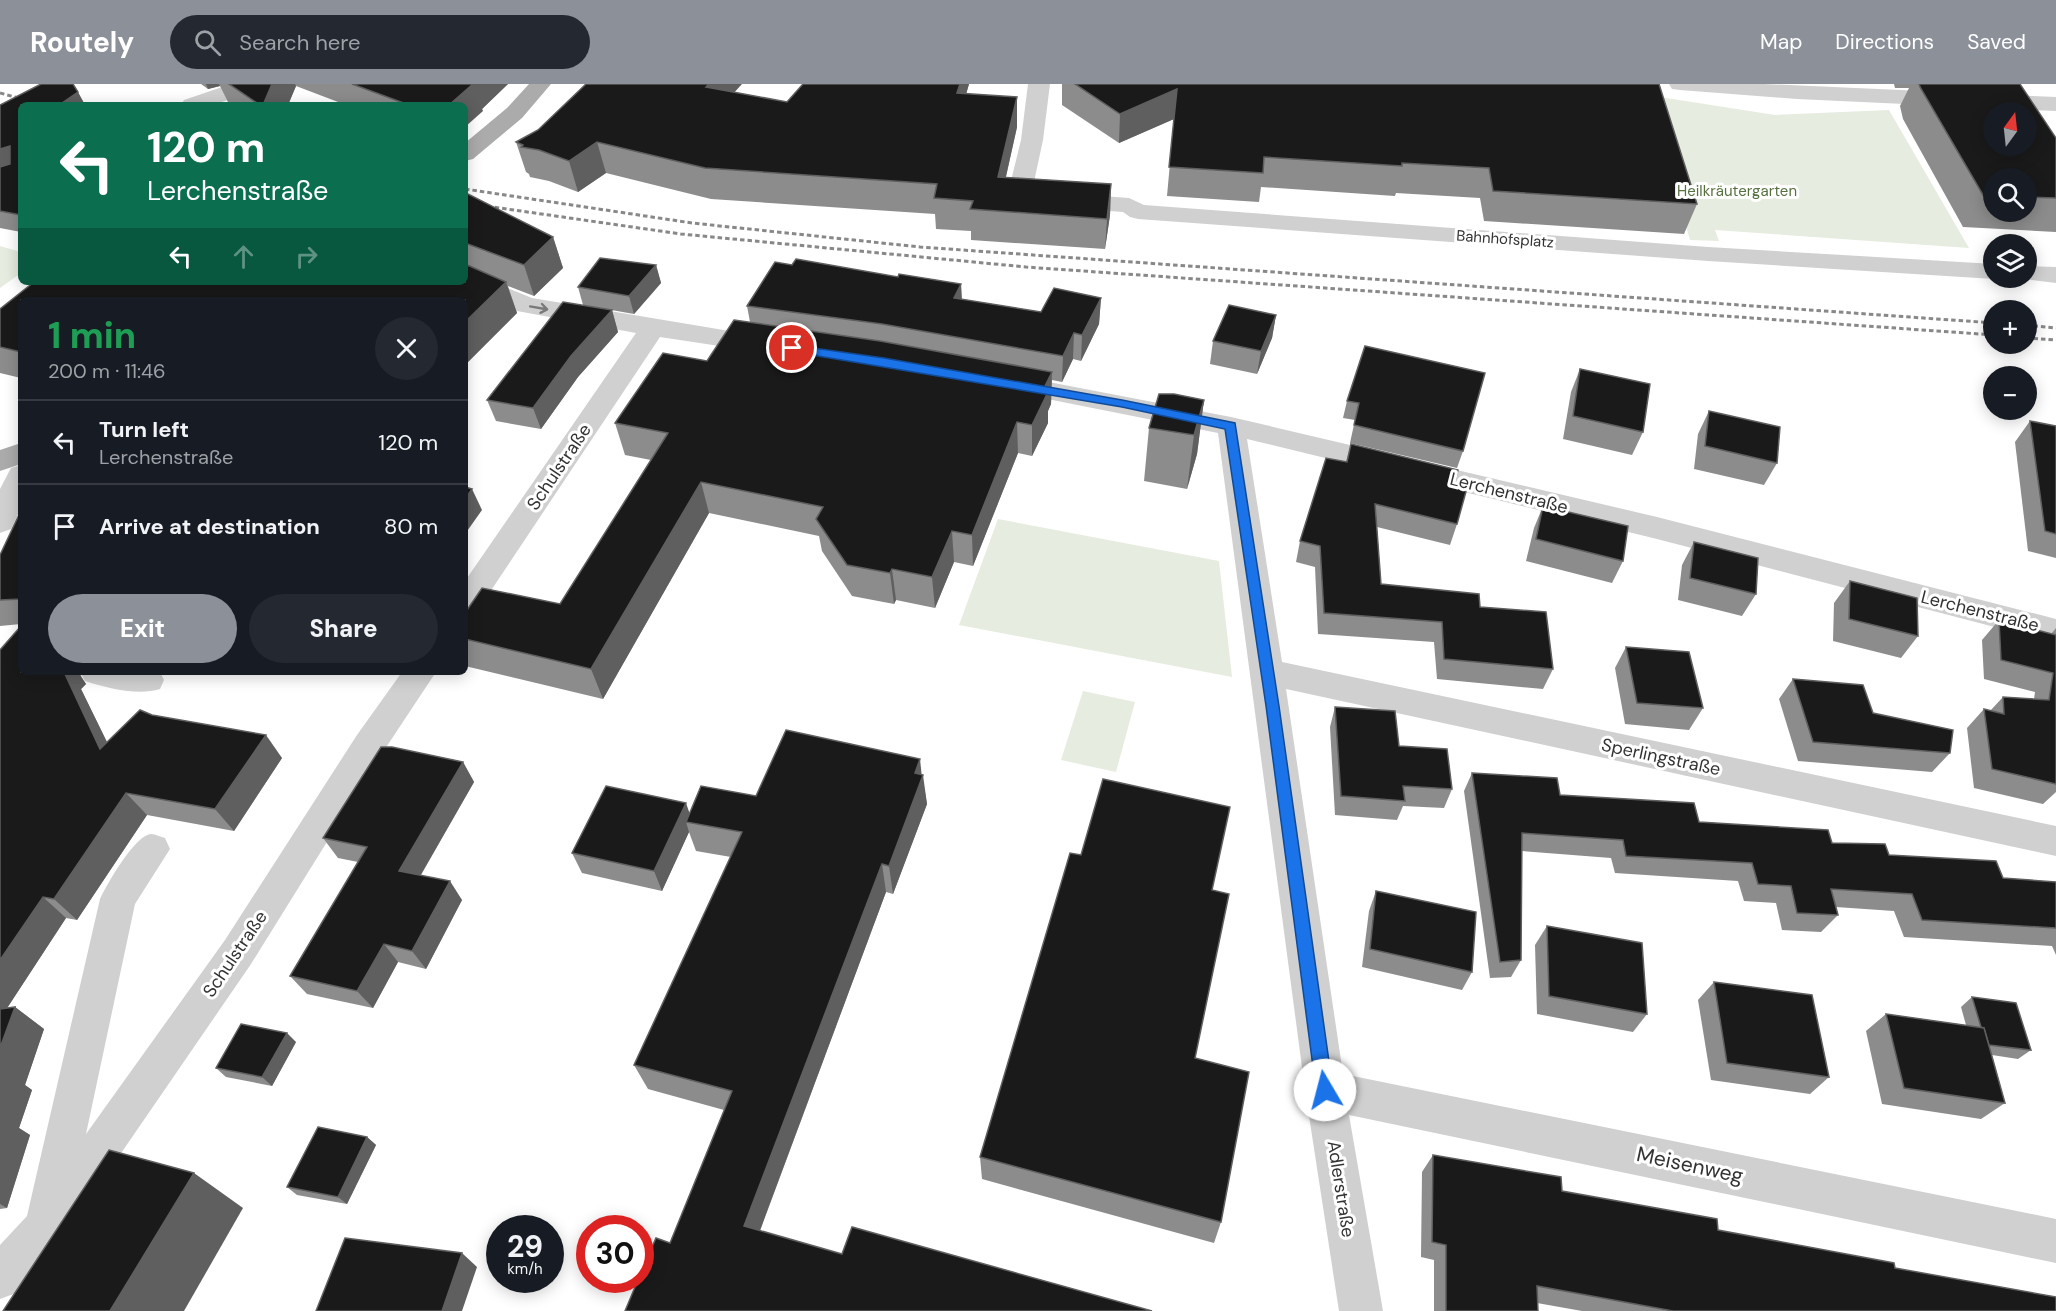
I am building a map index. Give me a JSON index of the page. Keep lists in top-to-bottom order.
{
  "streets": {
    "street": [
      "Bahnhofsplatz",
      "Schulstraße",
      "Lerchenstraße",
      "Sperlingstraße",
      "Meisenweg",
      "Adlerstraße"
    ]
  },
  "crossings": [
    ["Lerchenstraße", "Adlerstraße"],
    ["Sperlingstraße", "Adlerstraße"],
    ["Meisenweg", "Adlerstraße"]
  ],
  "parks": ["Heilkräutergarten"],
  "north": "top",
  "page": {
    "header": "Routely",
    "search": "Search here",
    "nav": ["Map", "Directions", "Saved"],
    "map_buttons": ["+", "−"],
    "turn": ["120 m", "Lerchenstraße"],
    "heading": ["1 min", "200 m · 11:46"],
    "list": [
      {
        "name": "Turn left",
        "note": "Lerchenstraße",
        "value": "120 m"
      },
      {
        "name": "Arrive at destination",
        "value": "80 m"
      }
    ],
    "buttons": ["Exit", "Share"],
    "speed": "29 km/h",
    "limit": "30"
  }
}
